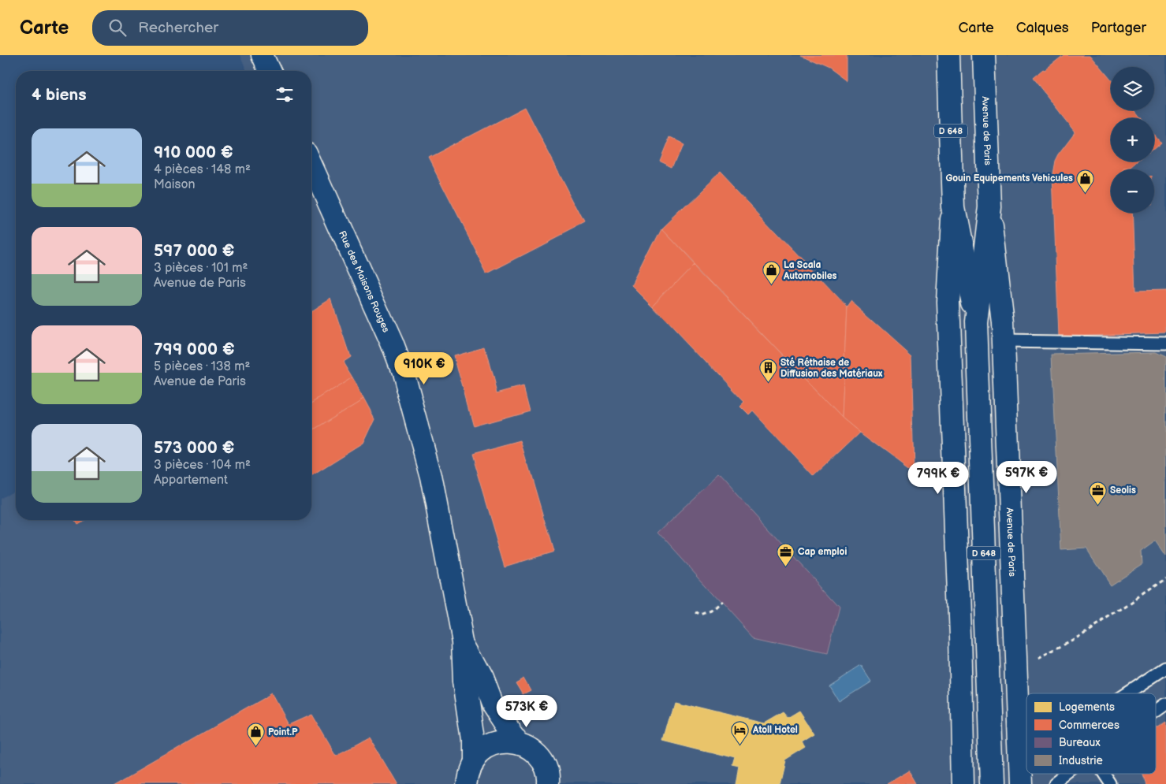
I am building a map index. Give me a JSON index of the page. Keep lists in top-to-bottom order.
{
  "streets": {
    "main road": ["D 648", "Avenue de Paris", "Rue des Maisons Rouges"]
  },
  "places": {
    "shop": ["Gouin Equipements Vehicules", "La Scala Automobiles", "Point.P"],
    "building": ["Sté Réthaise de Diffusion des Matériaux"],
    "office": ["Seolis", "Cap emploi"],
    "hotel": ["Atoll Hotel"]
  },
  "legend": [
    "Logements",
    "Commerces",
    "Bureaux",
    "Industrie"
  ],
  "page": {
    "header": "Carte",
    "search": "Rechercher",
    "nav": ["Carte", "Calques", "Partager"],
    "map_buttons": ["+", "−"],
    "heading": "4 biens",
    "list": [
      {
        "name": "910 000 €",
        "note": "4 pièces · 148 m² · Maison"
      },
      {
        "name": "597 000 €",
        "note": "3 pièces · 101 m² · Avenue de Paris"
      },
      {
        "name": "799 000 €",
        "note": "5 pièces · 138 m² · Avenue de Paris"
      },
      {
        "name": "573 000 €",
        "note": "3 pièces · 104 m² · Appartement"
      }
    ],
    "price": [
      "910K €",
      "597K €",
      "799K €",
      "573K €"
    ]
  }
}
